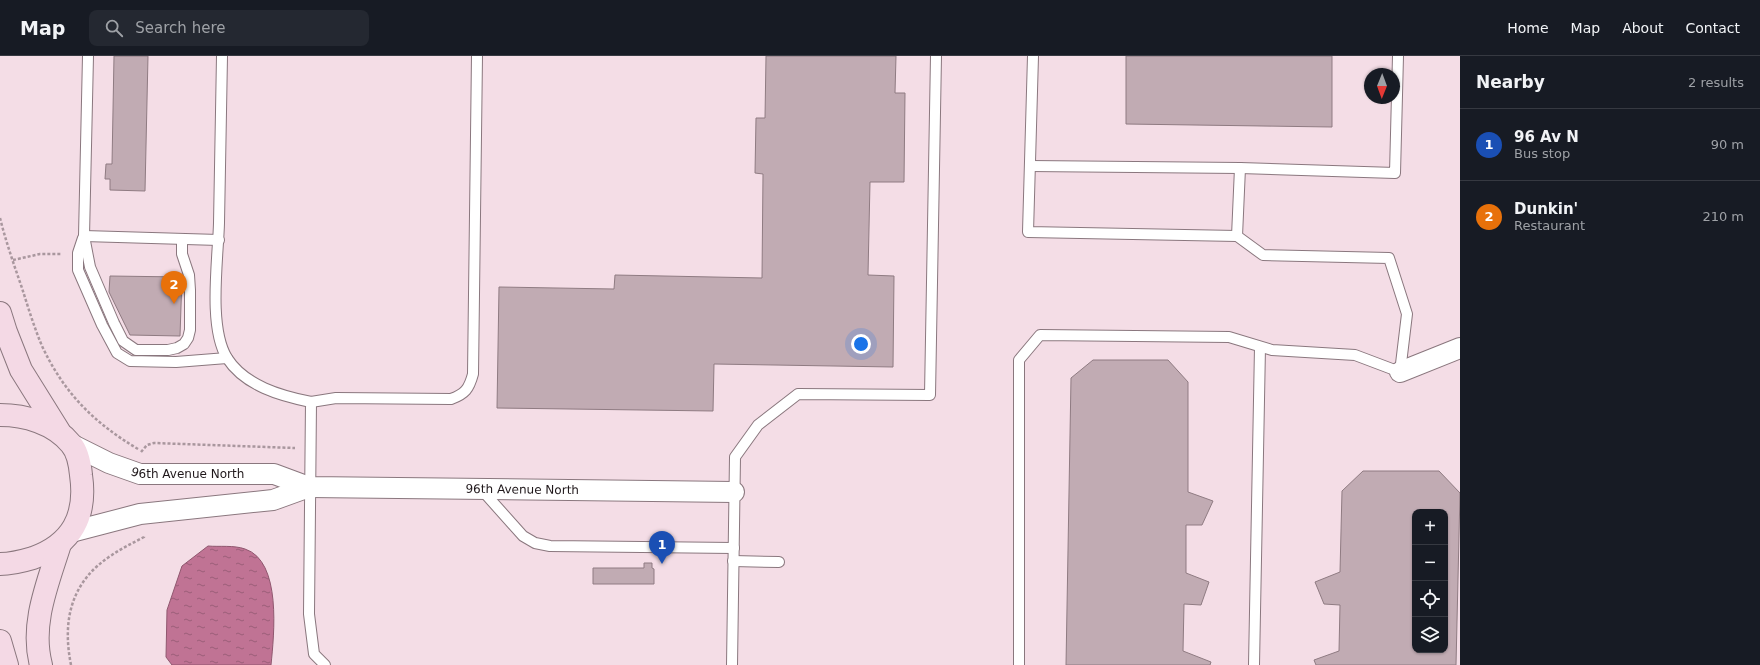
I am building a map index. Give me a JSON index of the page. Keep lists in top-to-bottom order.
{
  "streets": {
    "street": ["96th Avenue North"]
  },
  "north": "bottom",
  "page": {
    "header": "Map",
    "search": "Search here",
    "nav": [
      "Home",
      "Map",
      "About",
      "Contact"
    ],
    "heading": ["Nearby", "2 results"],
    "list": [
      {
        "mark": "1",
        "name": "96 Av N",
        "note": "Bus stop",
        "value": "90 m"
      },
      {
        "mark": "2",
        "name": "Dunkin'",
        "note": "Restaurant",
        "value": "210 m"
      }
    ],
    "pins": ["2", "1"],
    "map_buttons": ["+", "−"]
  }
}
